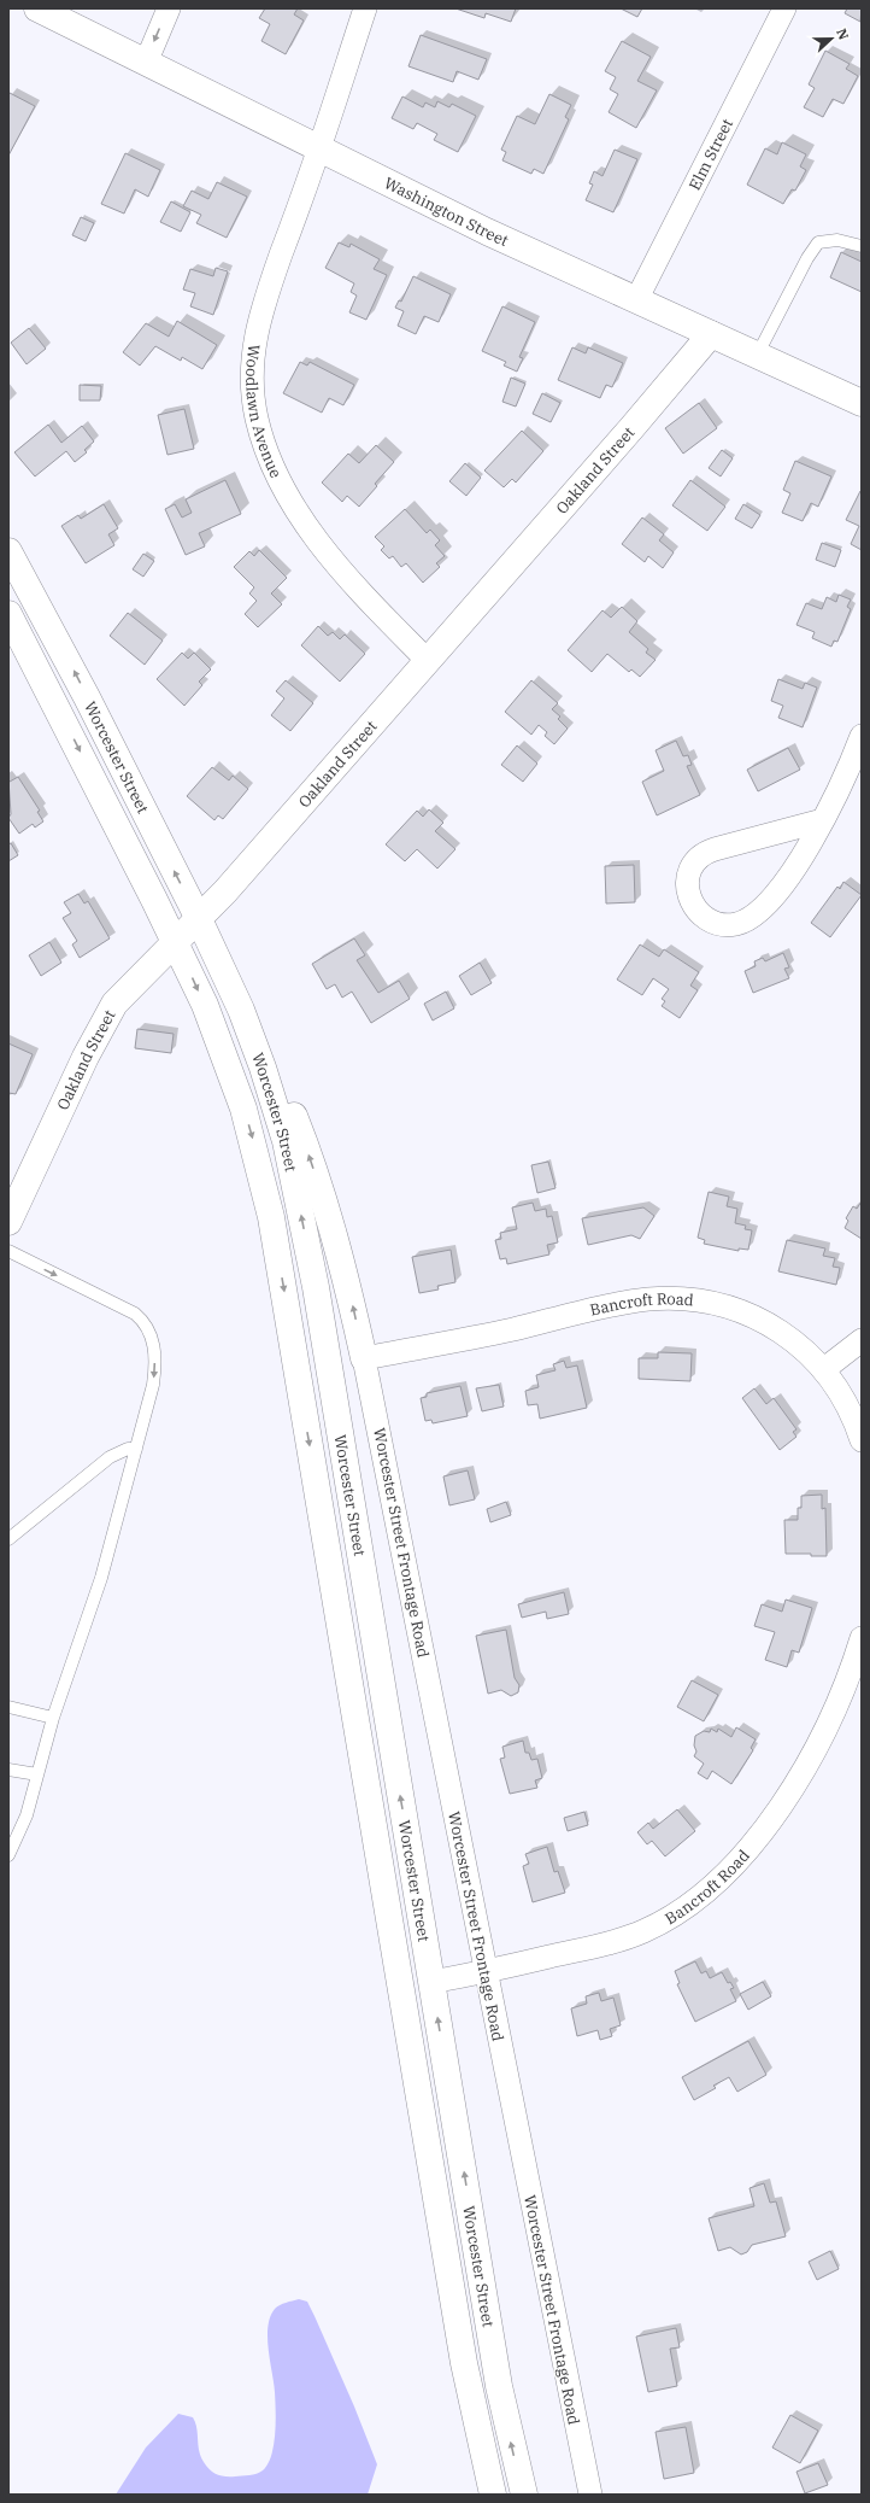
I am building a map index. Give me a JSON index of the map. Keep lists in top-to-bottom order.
{
  "streets": {
    "main road": ["Washington Street", "Oakland Street", "Worcester Street"],
    "street": [
      "Elm Street",
      "Woodlawn Avenue",
      "Bancroft Road",
      "Worcester Street Frontage Road"
    ]
  },
  "crossings": [
    ["Elm Street", "Washington Street"],
    ["Washington Street", "Woodlawn Avenue"],
    ["Washington Street", "Oakland Street"],
    ["Woodlawn Avenue", "Oakland Street"],
    ["Oakland Street", "Worcester Street"],
    ["Worcester Street", "Bancroft Road"],
    ["Bancroft Road", "Worcester Street Frontage Road"]
  ],
  "north": "right"
}
